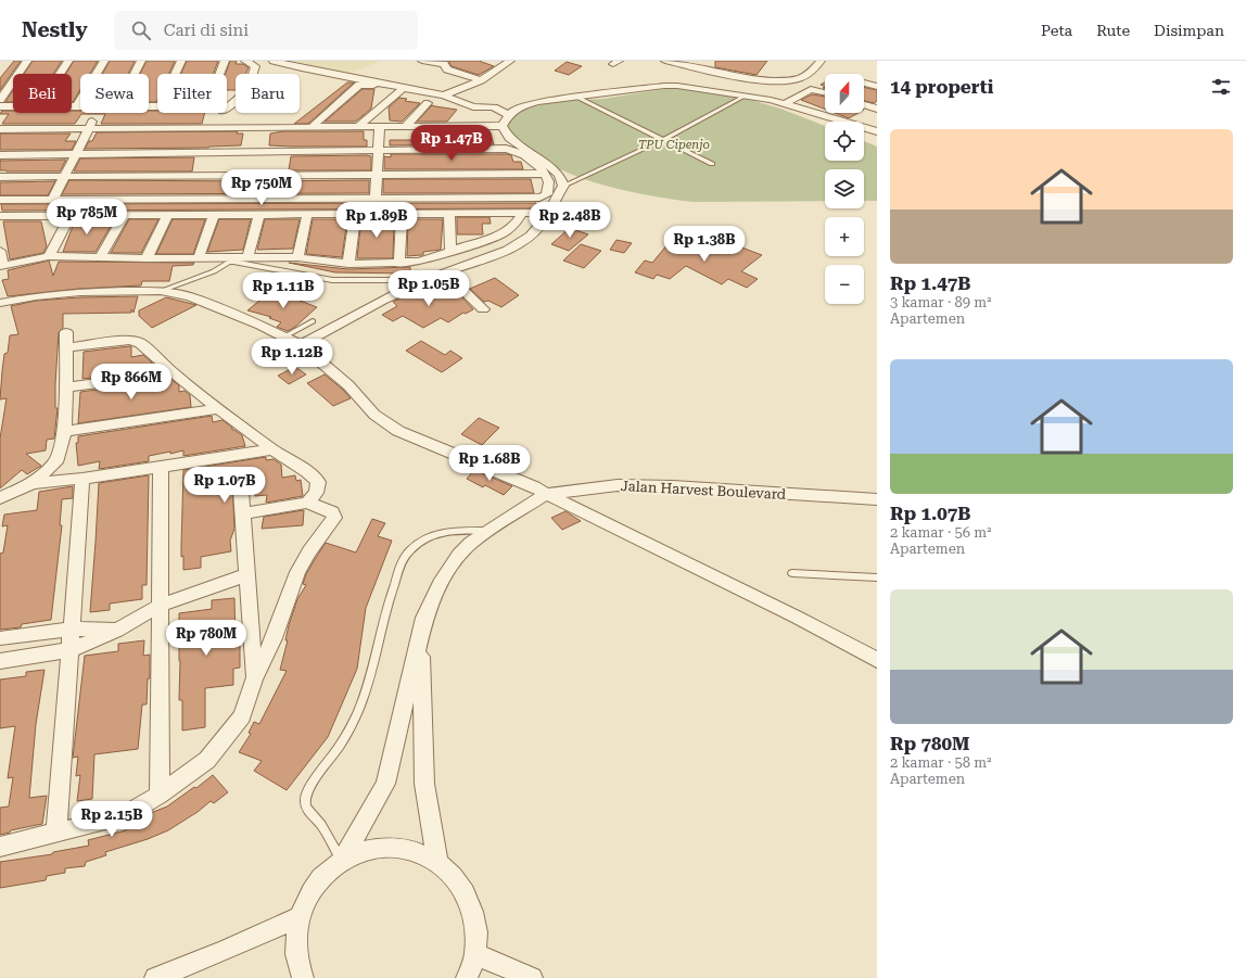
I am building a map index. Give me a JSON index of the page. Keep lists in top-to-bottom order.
{
  "streets": {
    "street": ["Jalan Harvest Boulevard"]
  },
  "parks": ["TPU Cipenjo"],
  "north": "top",
  "page": {
    "header": "Nestly",
    "search": "Cari di sini",
    "nav": ["Peta", "Rute", "Disimpan"],
    "heading": "14 properti",
    "map_buttons": ["+", "−"],
    "chip": [
      "Beli",
      "Sewa",
      "Filter",
      "Baru"
    ],
    "list": [
      {
        "name": "Rp 1.47B",
        "note": "3 kamar · 89 m² · Apartemen"
      },
      {
        "name": "Rp 1.07B",
        "note": "2 kamar · 56 m² · Apartemen"
      },
      {
        "name": "Rp 780M",
        "note": "2 kamar · 58 m² · Apartemen"
      }
    ],
    "price": [
      "Rp 1.47B",
      "Rp 750M",
      "Rp 785M",
      "Rp 1.89B",
      "Rp 2.48B",
      "Rp 1.38B",
      "Rp 1.05B",
      "Rp 1.11B",
      "Rp 1.12B",
      "Rp 866M",
      "Rp 1.68B",
      "Rp 1.07B",
      "Rp 780M",
      "Rp 2.15B"
    ]
  }
}
